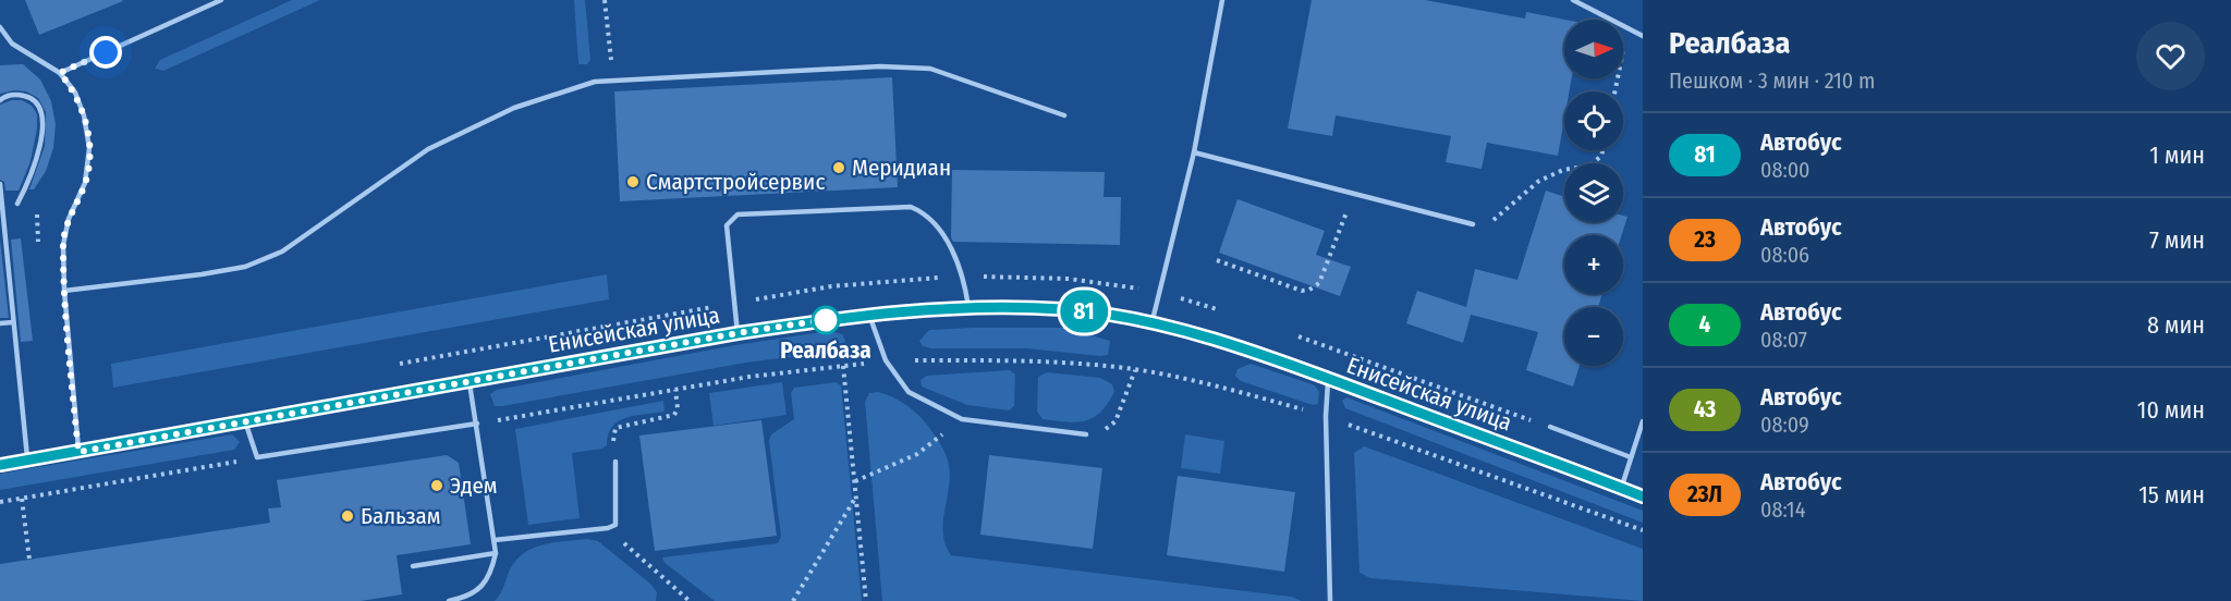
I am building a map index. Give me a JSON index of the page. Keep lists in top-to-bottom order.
{
  "streets": {
    "main road": ["Енисейская улица"]
  },
  "places": [
    "Меридиан",
    "Смартстройсервис",
    "Реалбаза",
    "Эдем",
    "Бальзам"
  ],
  "lines": ["bus line 81"],
  "north": "right",
  "page": {
    "on_map": "81",
    "heading": ["Реалбаза", "Пешком · 3 мин · 210 m"],
    "map_buttons": ["+", "−"],
    "list": [
      {
        "mark": "81",
        "name": "Автобус",
        "note": "08:00",
        "value": "1 мин"
      },
      {
        "mark": "23",
        "name": "Автобус",
        "note": "08:06",
        "value": "7 мин"
      },
      {
        "mark": "4",
        "name": "Автобус",
        "note": "08:07",
        "value": "8 мин"
      },
      {
        "mark": "43",
        "name": "Автобус",
        "note": "08:09",
        "value": "10 мин"
      },
      {
        "mark": "23Л",
        "name": "Автобус",
        "note": "08:14",
        "value": "15 мин"
      }
    ]
  }
}
